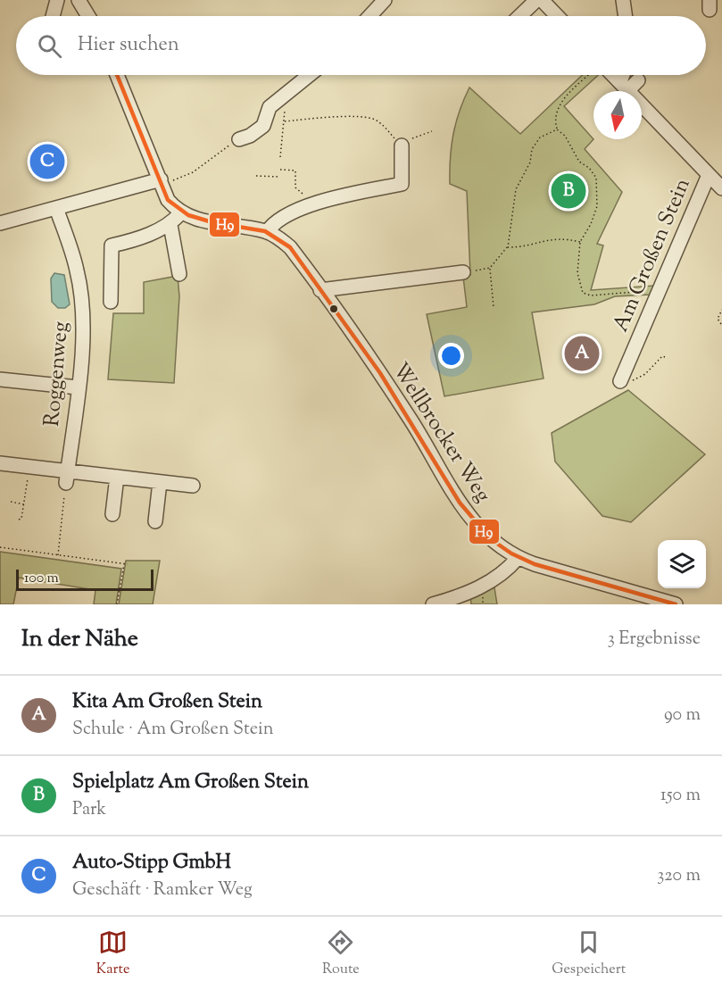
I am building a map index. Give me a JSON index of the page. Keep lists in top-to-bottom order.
{
  "streets": {
    "street": ["Am Großen Stein", "Roggenweg", "Wellbrocker Weg"]
  },
  "lines": ["transit line H9"],
  "scale_bar": "100 m",
  "north": "bottom",
  "page": {
    "search": "Hier suchen",
    "pins": ["C", "B", "A"],
    "scale": "100 m",
    "heading": ["In der Nähe", "3 Ergebnisse"],
    "list": [
      {
        "mark": "A",
        "name": "Kita Am Großen Stein",
        "note": "Schule · Am Großen Stein",
        "value": "90 m"
      },
      {
        "mark": "B",
        "name": "Spielplatz Am Großen Stein",
        "note": "Park",
        "value": "150 m"
      },
      {
        "mark": "C",
        "name": "Auto-Stipp GmbH",
        "note": "Geschäft · Ramker Weg",
        "value": "320 m"
      }
    ],
    "nav": ["Karte", "Route", "Gespeichert"]
  }
}
